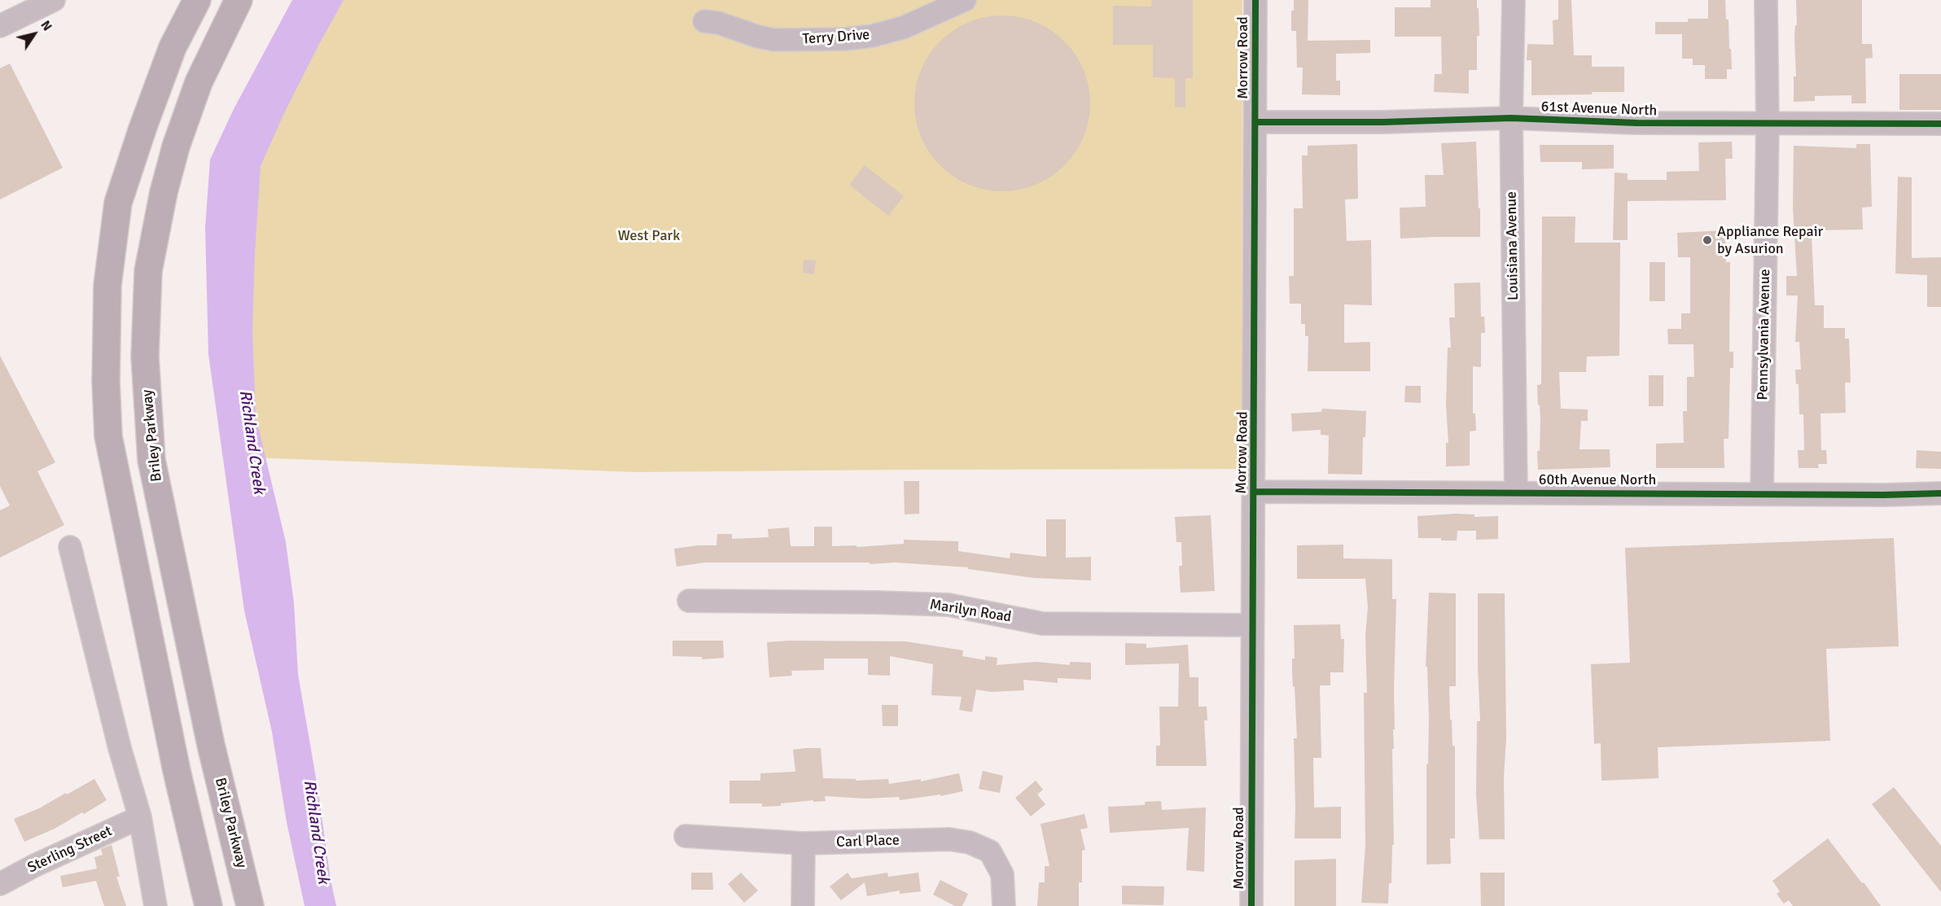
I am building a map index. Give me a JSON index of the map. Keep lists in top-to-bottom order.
{
  "streets": {
    "highway": ["Briley Parkway"],
    "street": [
      "Terry Drive",
      "Morrow Road",
      "61st Avenue North",
      "Louisiana Avenue",
      "Pennsylvania Avenue",
      "60th Avenue North",
      "Marilyn Road",
      "Carl Place",
      "Sterling Street"
    ]
  },
  "crossings": [
    ["Morrow Road", "61st Avenue North"],
    ["Morrow Road", "60th Avenue North"],
    ["Morrow Road", "Marilyn Road"],
    ["61st Avenue North", "Louisiana Avenue"],
    ["61st Avenue North", "Pennsylvania Avenue"],
    ["Louisiana Avenue", "60th Avenue North"],
    ["Pennsylvania Avenue", "60th Avenue North"]
  ],
  "water": ["Richland Creek"],
  "parks": ["West Park"],
  "places": ["Appliance Repair by Asurion"],
  "north": "top right"
}
